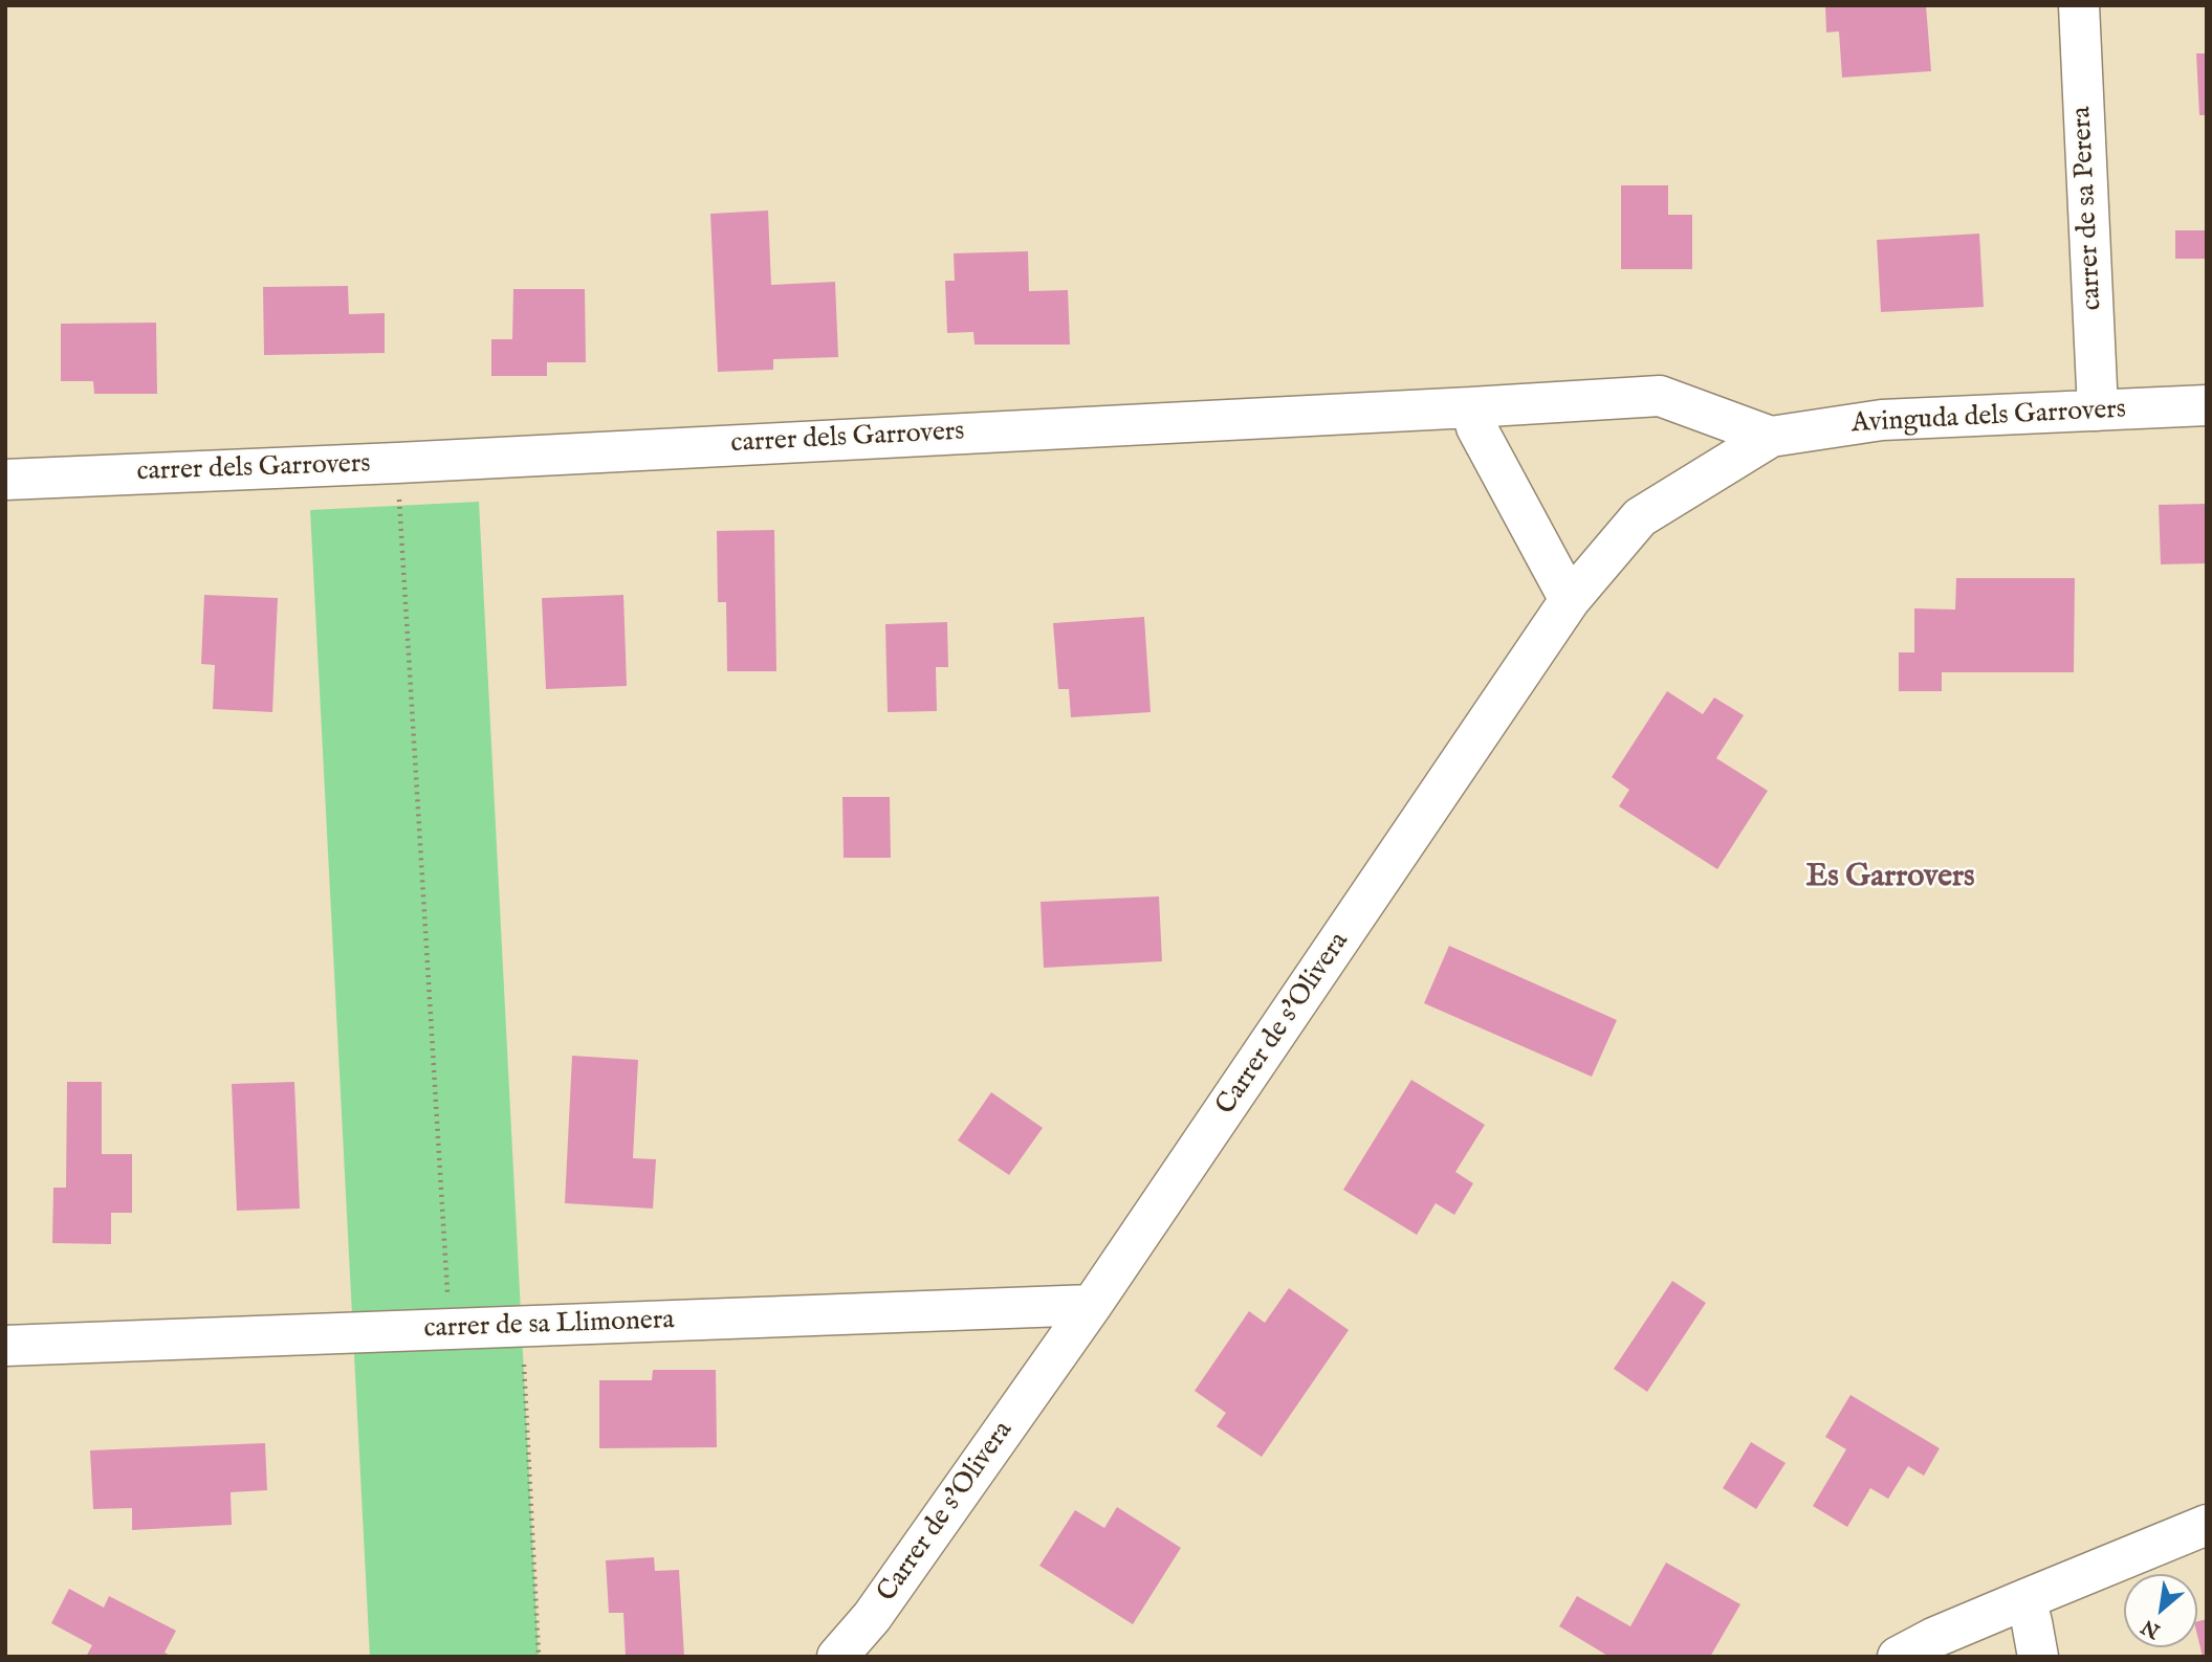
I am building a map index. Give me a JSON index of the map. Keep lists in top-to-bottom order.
{
  "streets": {
    "street": [
      "carrer de sa Perera",
      "Avinguda dels Garrovers",
      "carrer dels Garrovers",
      "Carrer de s'Olivera",
      "carrer de sa Llimonera"
    ]
  },
  "crossings": [
    ["carrer de sa Perera", "Avinguda dels Garrovers"],
    ["Avinguda dels Garrovers", "carrer dels Garrovers"],
    ["Avinguda dels Garrovers", "Carrer de s'Olivera"],
    ["carrer dels Garrovers", "Carrer de s'Olivera"],
    ["Carrer de s'Olivera", "carrer de sa Llimonera"]
  ],
  "districts": ["Es Garrovers"],
  "north": "bottom left"
}
